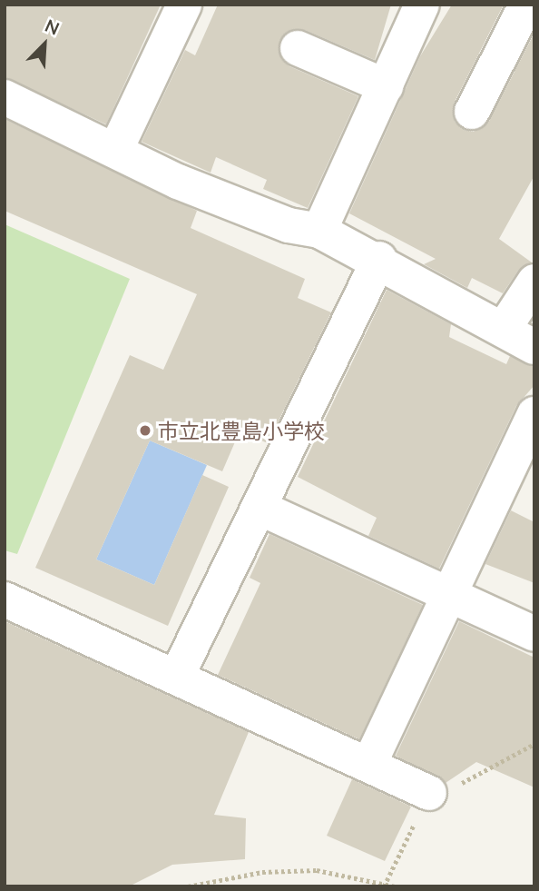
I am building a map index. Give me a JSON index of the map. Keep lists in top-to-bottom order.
{
  "places": ["市立北豊島小学校"],
  "north": "top right"
}
